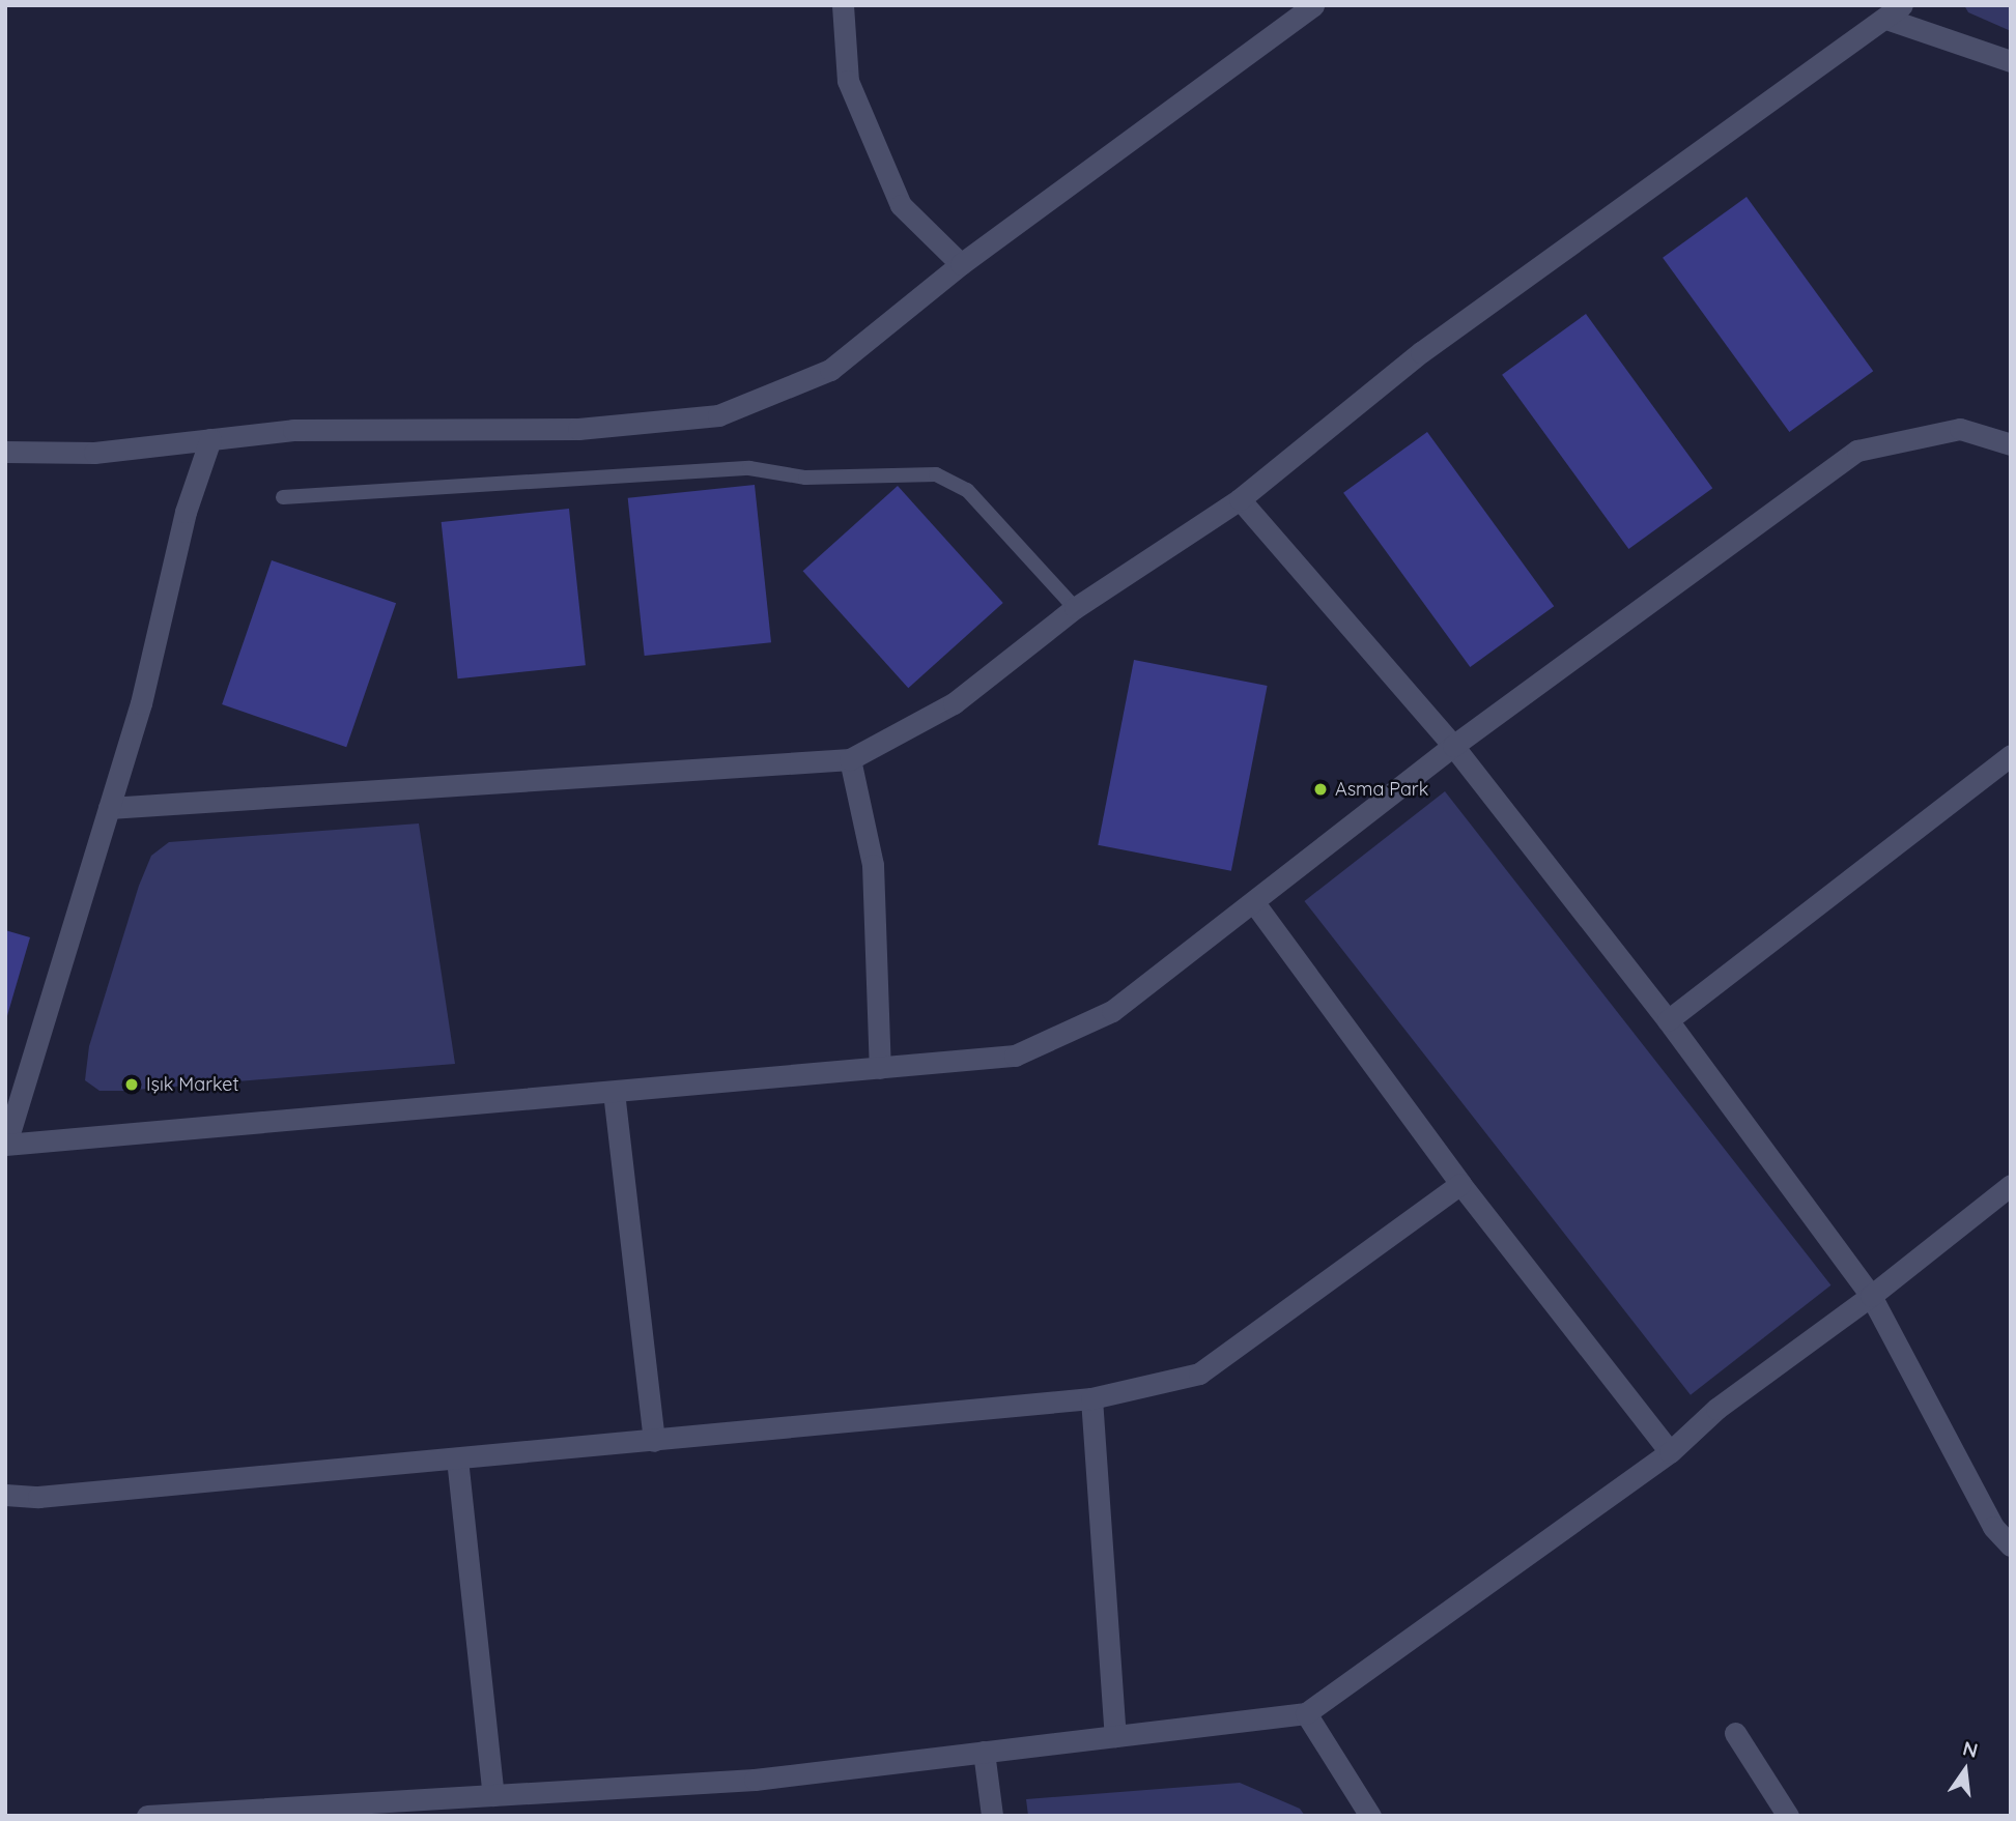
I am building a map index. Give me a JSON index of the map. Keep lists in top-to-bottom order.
{
  "places": ["Asma Park", "Işık Market"],
  "north": "top"
}
